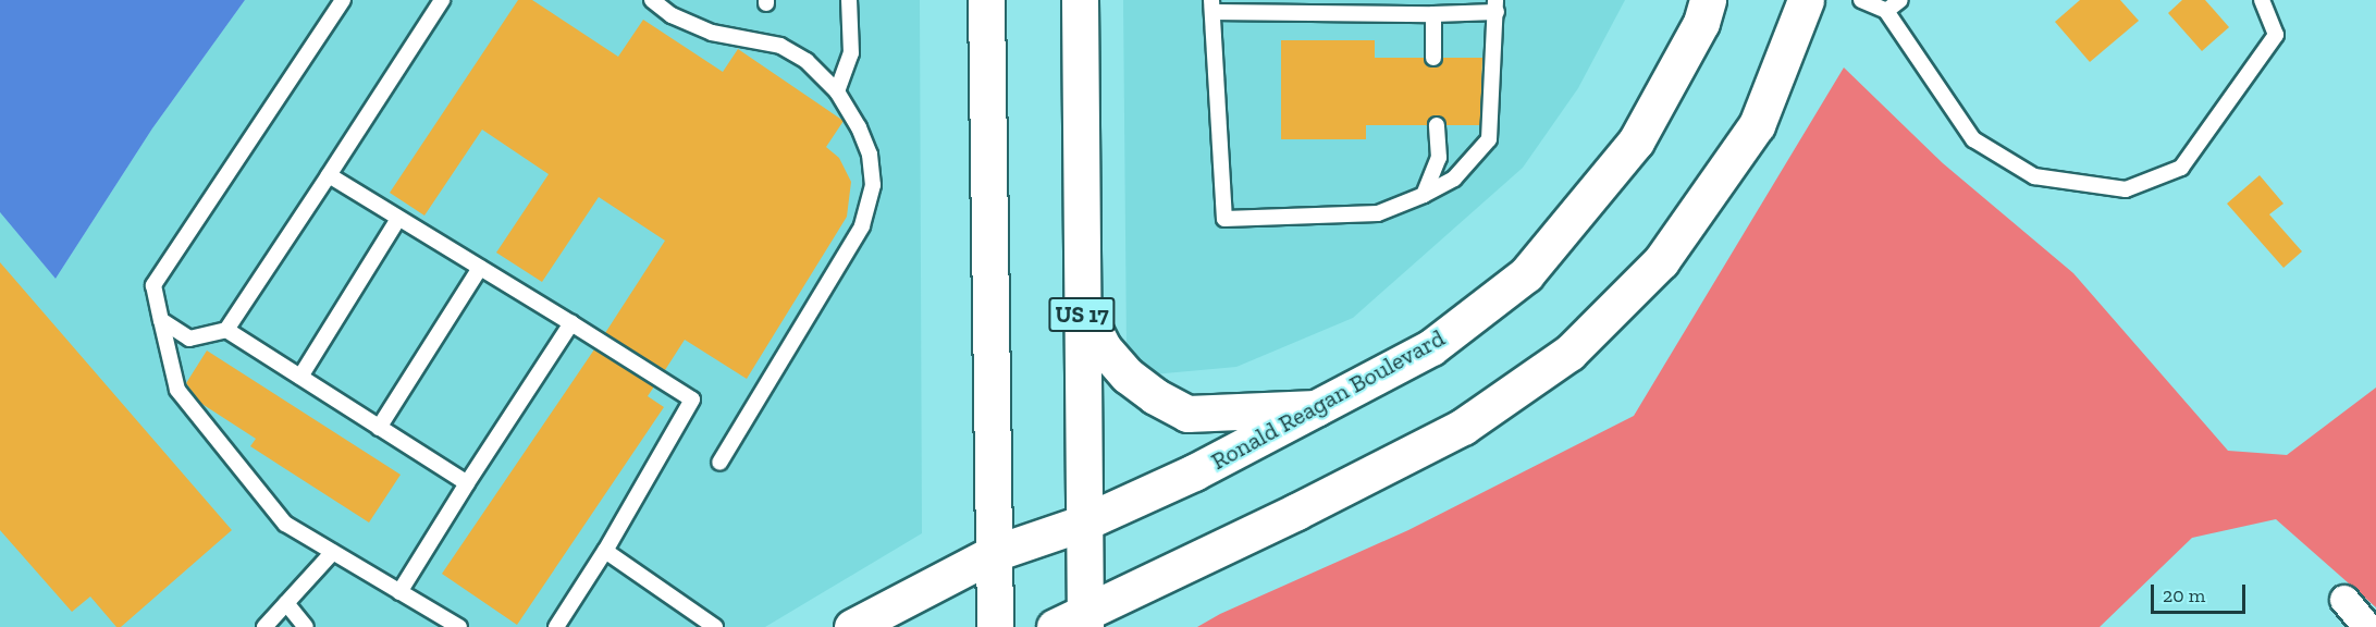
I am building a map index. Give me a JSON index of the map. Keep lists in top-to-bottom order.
{
  "streets": {
    "main road": ["US 17", "Ronald Reagan Boulevard"]
  },
  "crossings": [
    ["US 17", "Ronald Reagan Boulevard"]
  ],
  "scale_bar": "20 m"
}
